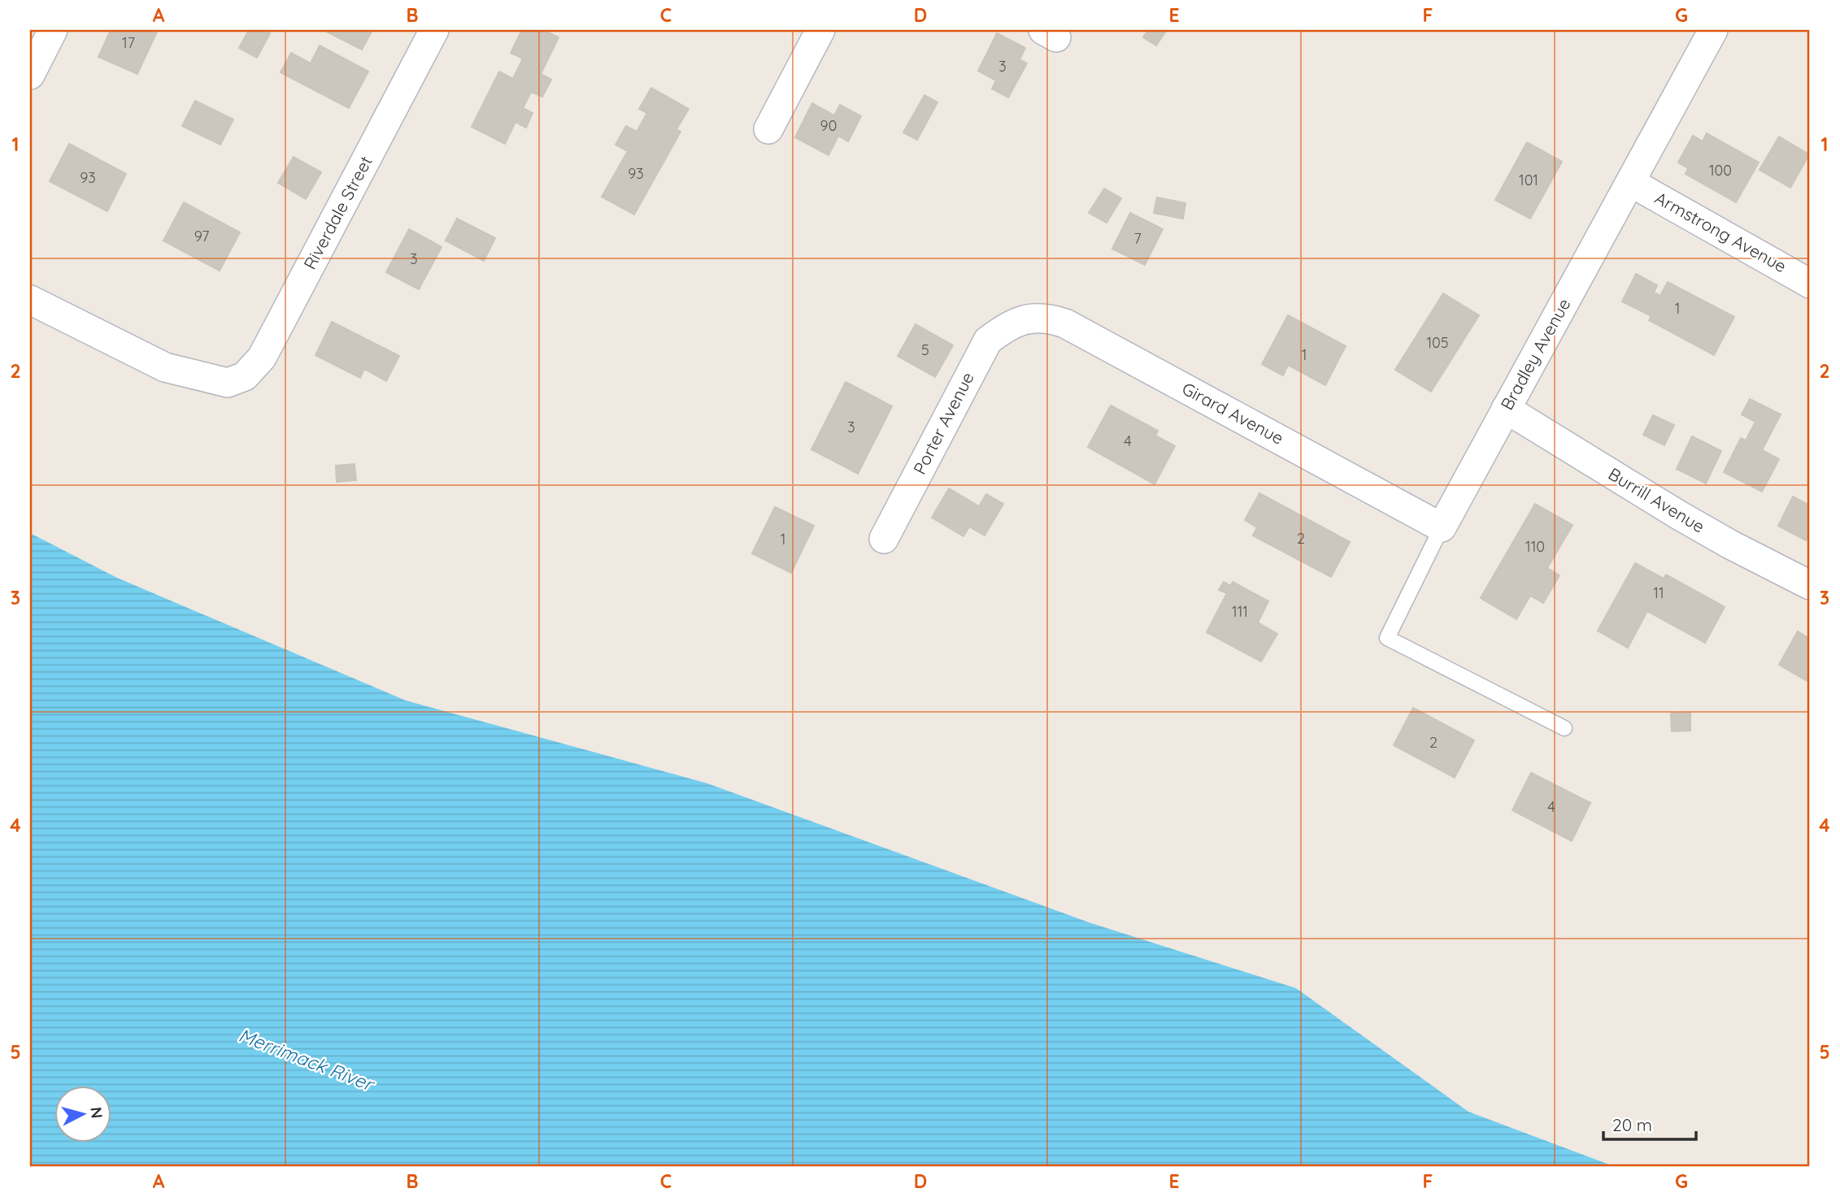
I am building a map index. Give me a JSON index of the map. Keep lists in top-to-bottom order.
{
  "streets": {
    "street": [
      "Riverdale Street",
      "Armstrong Avenue",
      "Bradley Avenue",
      "Girard Avenue",
      "Porter Avenue",
      "Burrill Avenue"
    ]
  },
  "crossings": [
    ["Armstrong Avenue", "Bradley Avenue"],
    ["Bradley Avenue", "Girard Avenue"],
    ["Bradley Avenue", "Burrill Avenue"],
    ["Girard Avenue", "Porter Avenue"]
  ],
  "water": ["Merrimack River"],
  "house_numbers": [
    "17",
    "3",
    "90",
    "100",
    "93",
    "93",
    "101",
    "97",
    "7",
    "3",
    "1",
    "105",
    "5",
    "1",
    "3",
    "4",
    "2",
    "1",
    "110",
    "11",
    "111",
    "2",
    "4"
  ],
  "scale_bar": "20 m",
  "north": "right",
  "grid": {
    "columns": [
      "A",
      "B",
      "C",
      "D",
      "E",
      "F",
      "G"
    ],
    "rows": [
      "1",
      "2",
      "3",
      "4",
      "5"
    ]
  }
}
